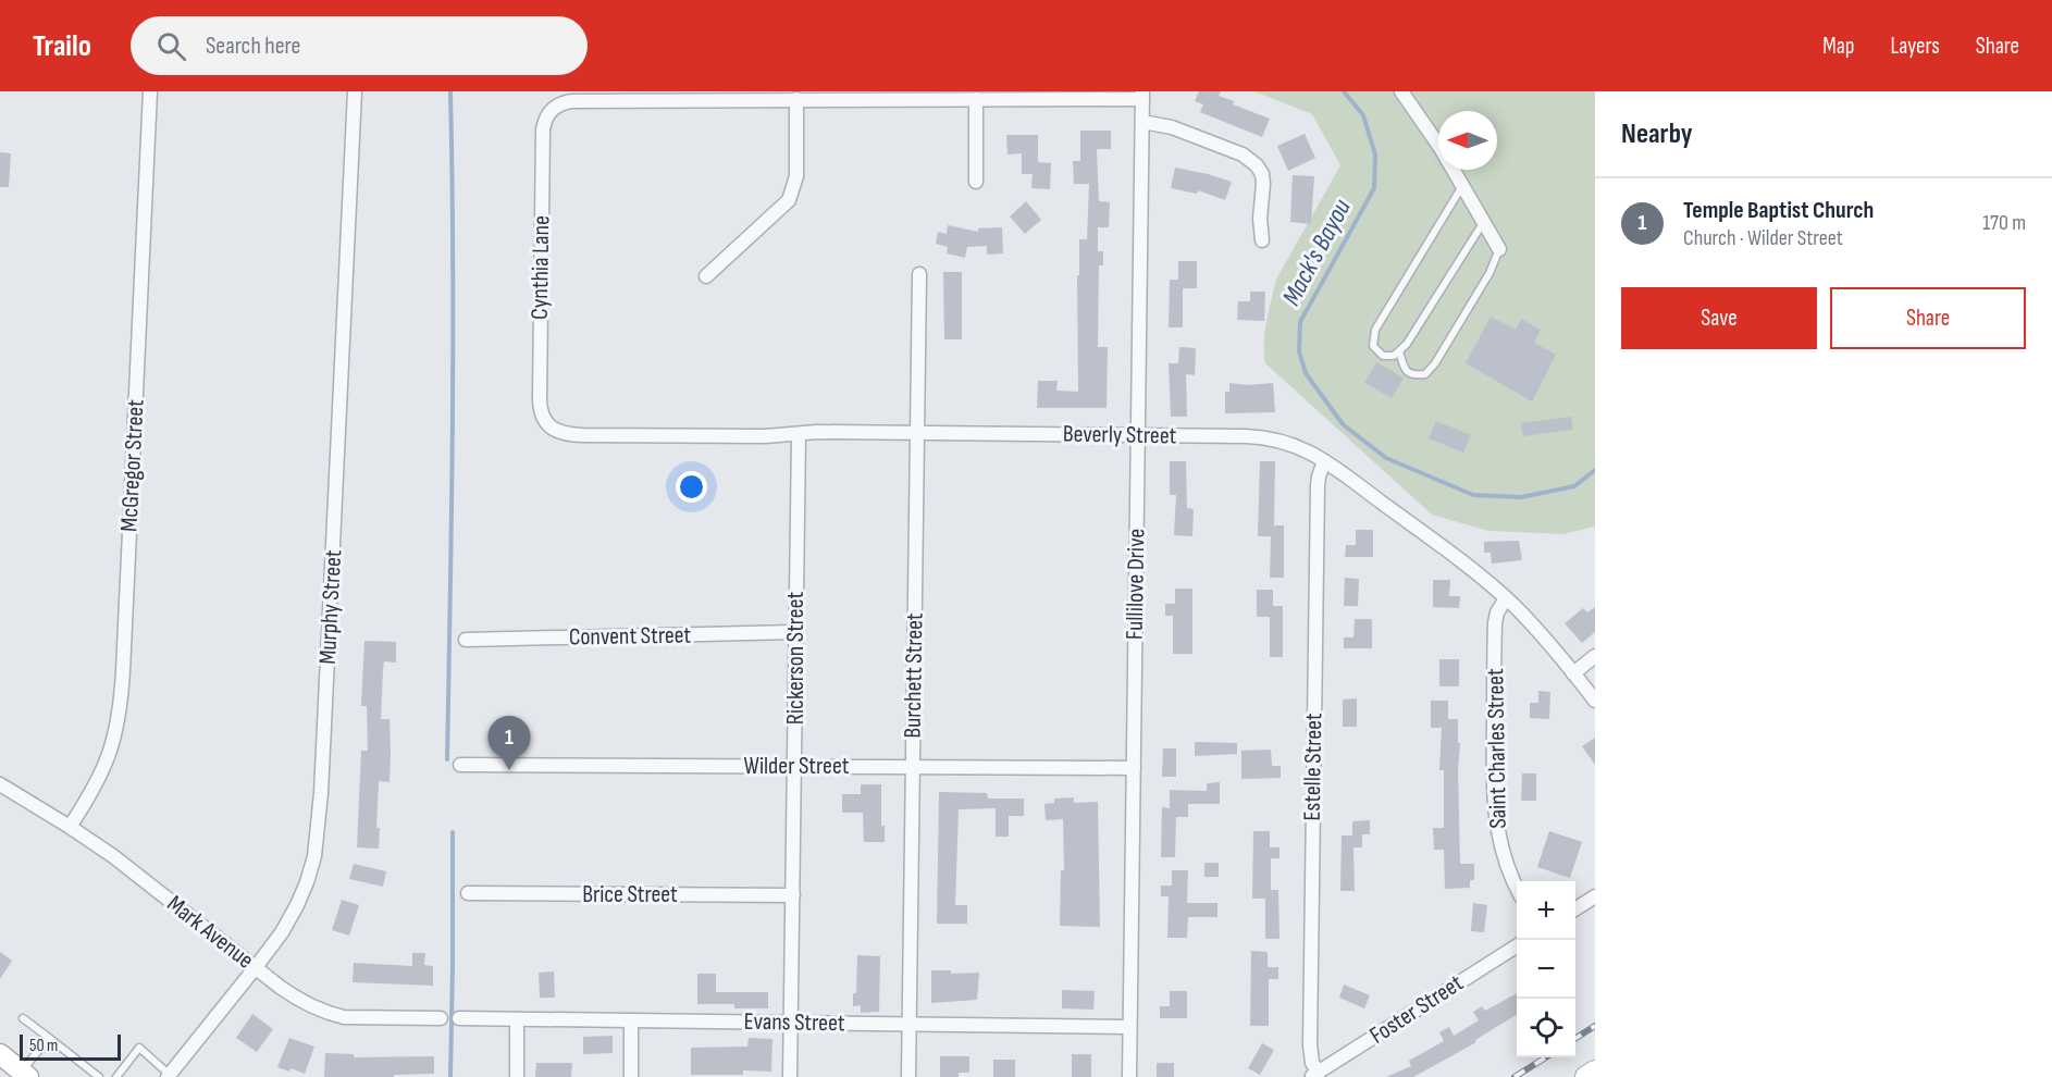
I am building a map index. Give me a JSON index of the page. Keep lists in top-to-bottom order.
{
  "streets": {
    "street": [
      "Cynthia Lane",
      "Beverly Street",
      "McGregor Street",
      "Fullilove Drive",
      "Murphy Street",
      "Convent Street",
      "Rickerson Street",
      "Burchett Street",
      "Saint Charles Street",
      "Wilder Street",
      "Estelle Street",
      "Brice Street",
      "Mark Avenue",
      "Foster Street",
      "Evans Street"
    ]
  },
  "crossings": [
    ["Cynthia Lane", "Beverly Street"],
    ["Beverly Street", "Fullilove Drive"],
    ["Beverly Street", "Rickerson Street"],
    ["Beverly Street", "Burchett Street"],
    ["Beverly Street", "Saint Charles Street"],
    ["Beverly Street", "Estelle Street"],
    ["McGregor Street", "Mark Avenue"],
    ["Fullilove Drive", "Wilder Street"],
    ["Fullilove Drive", "Evans Street"],
    ["Murphy Street", "Mark Avenue"],
    ["Convent Street", "Rickerson Street"],
    ["Rickerson Street", "Wilder Street"],
    ["Rickerson Street", "Brice Street"],
    ["Rickerson Street", "Evans Street"],
    ["Burchett Street", "Wilder Street"],
    ["Burchett Street", "Evans Street"],
    ["Estelle Street", "Foster Street"]
  ],
  "water": ["Mack's Bayou"],
  "scale_bar": "50 m",
  "north": "left",
  "page": {
    "header": "Trailo",
    "search": "Search here",
    "nav": ["Map", "Layers", "Share"],
    "heading": "Nearby",
    "list": [
      {
        "mark": "1",
        "name": "Temple Baptist Church",
        "note": "Church · Wilder Street",
        "value": "170 m"
      }
    ],
    "buttons": ["Save", "Share"],
    "pins": "1",
    "map_buttons": ["+", "−"],
    "scale": "50 m"
  }
}
